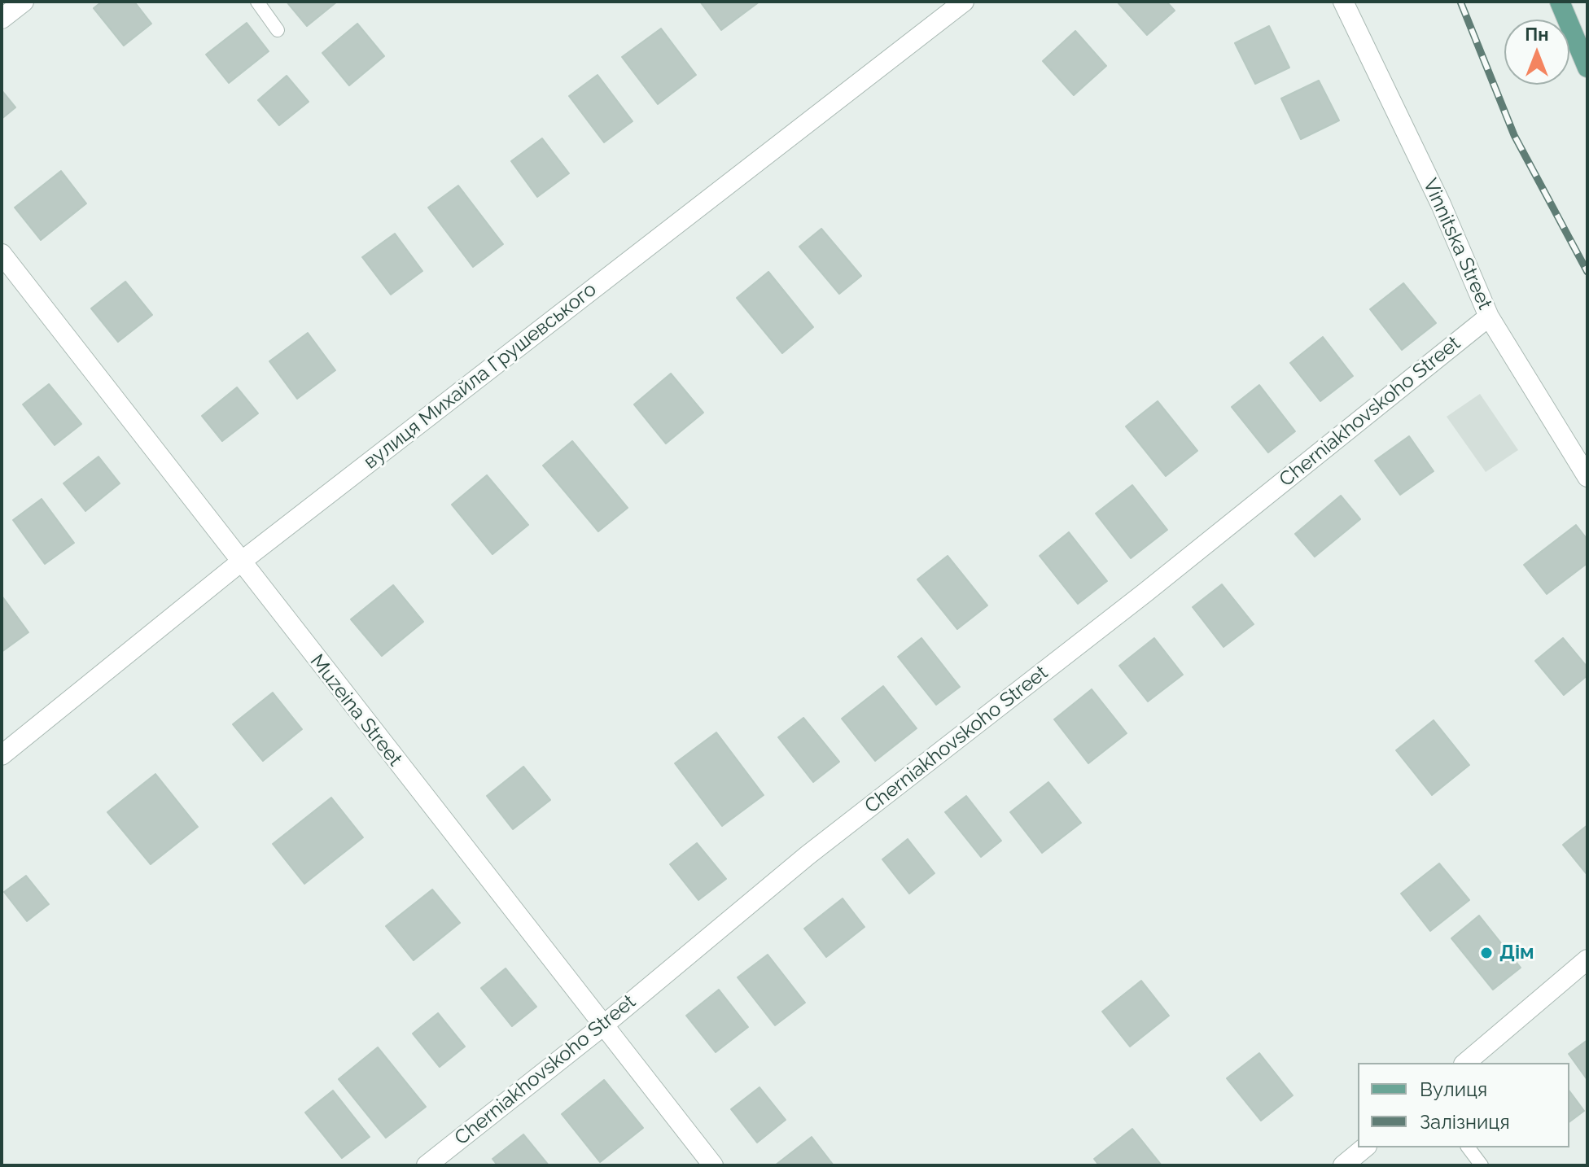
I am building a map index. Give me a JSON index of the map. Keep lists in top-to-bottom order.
{
  "streets": {
    "street": [
      "Vinnitska Street",
      "вулиця Михайла Грушевського",
      "Cherniakhovskoho Street",
      "Muzeina Street"
    ]
  },
  "crossings": [
    ["Vinnitska Street", "Cherniakhovskoho Street"],
    ["вулиця Михайла Грушевського", "Muzeina Street"],
    ["Cherniakhovskoho Street", "Muzeina Street"]
  ],
  "places": ["Дім"],
  "legend": ["Вулиця", "Залізниця"],
  "north": "top"
}
